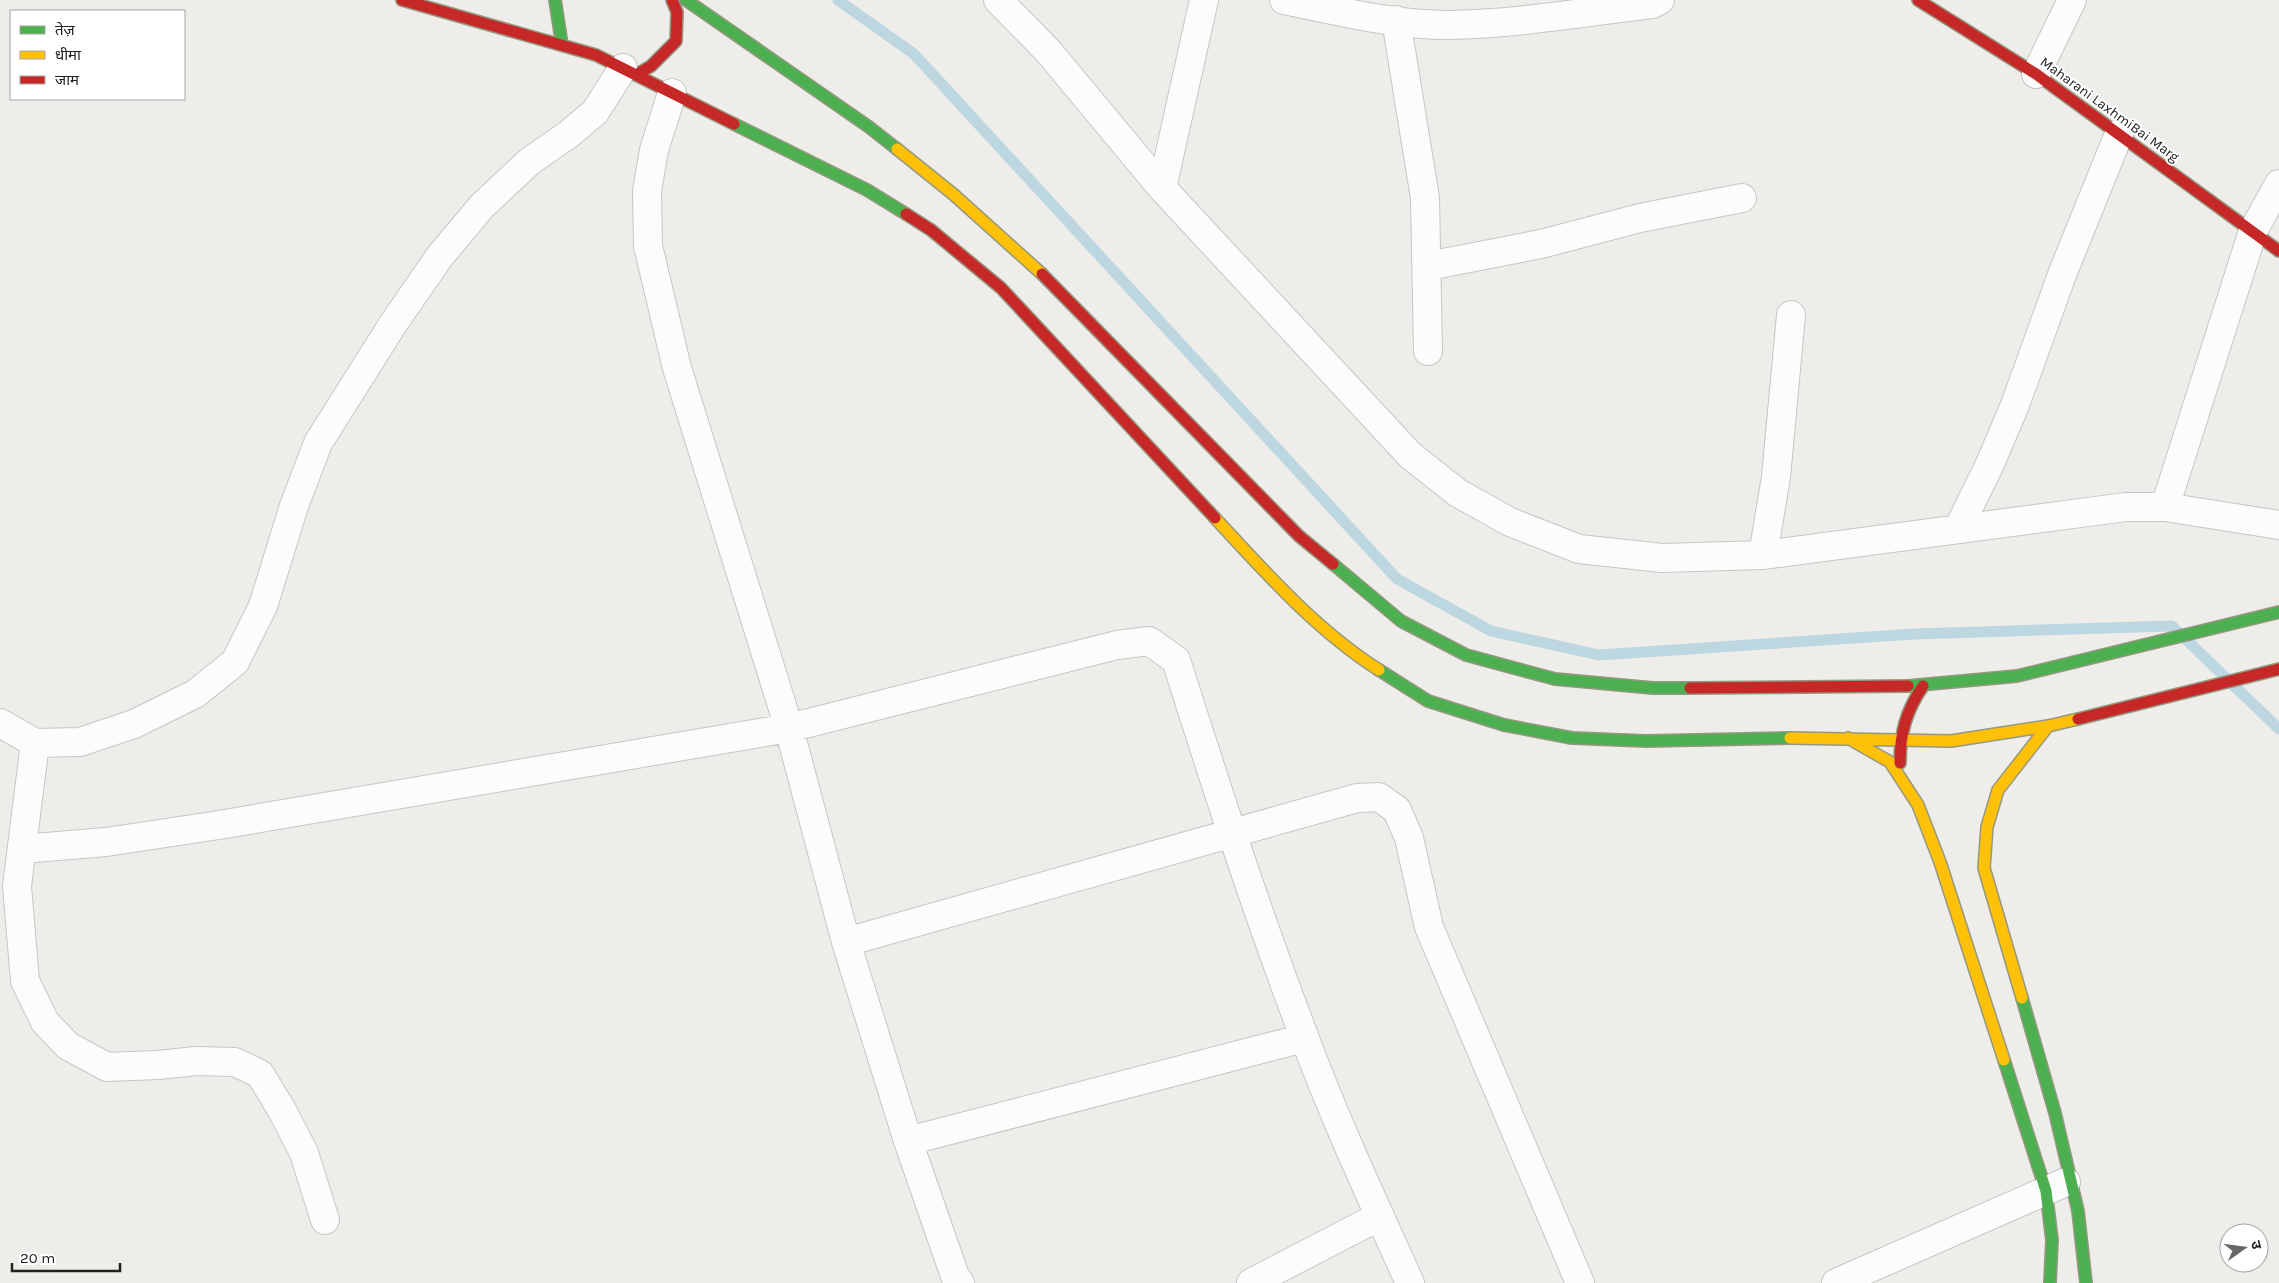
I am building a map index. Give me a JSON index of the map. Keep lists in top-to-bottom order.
{
  "streets": {
    "main road": ["Maharani LaxhmiBai Marg"]
  },
  "legend": ["तेज़", "धीमा", "जाम"],
  "scale_bar": "20 m",
  "north": "right"
}
